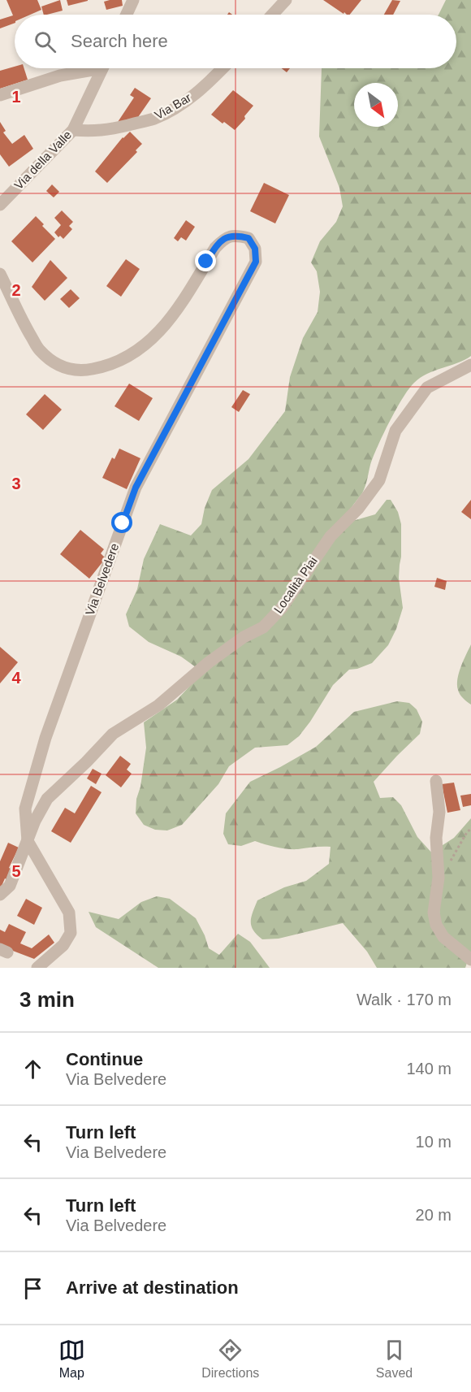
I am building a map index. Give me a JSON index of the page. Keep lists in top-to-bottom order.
{
  "streets": {
    "street": [
      "Via Bar",
      "Via della Valle",
      "Via Belvedere",
      "Località Piai"
    ]
  },
  "crossings": [
    ["Via Bar", "Via della Valle"],
    ["Via Belvedere", "Località Piai"]
  ],
  "north": "bottom right",
  "page": {
    "search": "Search here",
    "heading": ["3 min", "Walk · 170 m"],
    "list": [
      ["Continue", "Via Belvedere", "140 m"],
      ["Turn left", "Via Belvedere", "10 m"],
      ["Turn left", "Via Belvedere", "20 m"],
      "Arrive at destination"
    ],
    "nav": ["Map", "Directions", "Saved"]
  },
  "grid": {
    "rows": [
      "1",
      "2",
      "3",
      "4",
      "5"
    ]
  }
}
